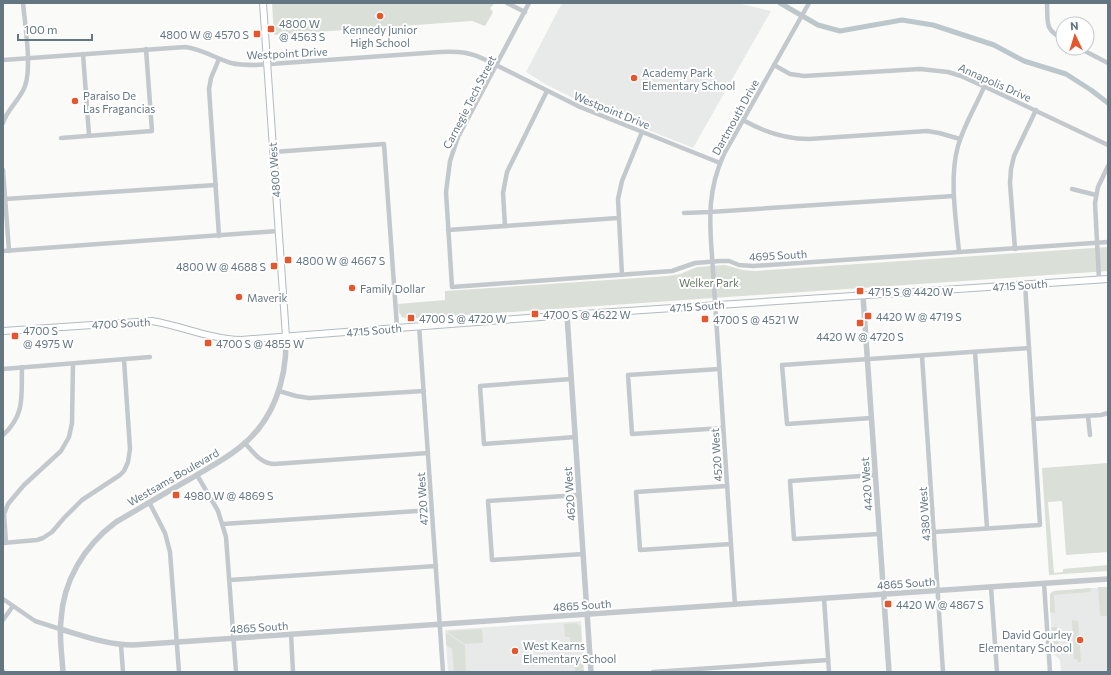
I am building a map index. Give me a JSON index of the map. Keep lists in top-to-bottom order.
{
  "streets": {
    "main road": ["4800 West", "4715 South", "4700 South"],
    "street": [
      "Westpoint Drive",
      "Annapolis Drive",
      "Carnegie Tech Street",
      "Dartmouth Drive",
      "4695 South",
      "4520 West",
      "Westsams Boulevard",
      "4420 West",
      "4620 West",
      "4720 West",
      "4380 West",
      "4865 South"
    ]
  },
  "crossings": [
    ["Westpoint Drive", "Carnegie Tech Street"],
    ["Westpoint Drive", "Dartmouth Drive"],
    ["Westpoint Drive", "4800 West"],
    ["Annapolis Drive", "Dartmouth Drive"],
    ["Carnegie Tech Street", "4695 South"],
    ["Dartmouth Drive", "4695 South"],
    ["Dartmouth Drive", "4715 South"],
    ["Dartmouth Drive", "4520 West"],
    ["4800 West", "4715 South"],
    ["4800 West", "4700 South"],
    ["4800 West", "Westsams Boulevard"],
    ["4715 South", "4700 South"],
    ["4715 South", "4520 West"],
    ["4715 South", "Westsams Boulevard"],
    ["4715 South", "4420 West"],
    ["4715 South", "4620 West"],
    ["4715 South", "4720 West"],
    ["4700 South", "Westsams Boulevard"],
    ["4520 West", "4865 South"],
    ["Westsams Boulevard", "4865 South"],
    ["4420 West", "4865 South"],
    ["4620 West", "4865 South"],
    ["4720 West", "4865 South"],
    ["4380 West", "4865 South"]
  ],
  "parks": ["Welker Park"],
  "places": {
    "other": [
      "Kennedy Junior High School",
      "Academy Park Elementary School",
      "Paraiso De Las Fragancias",
      "Family Dollar",
      "Maverik",
      "David Gourley Elementary School",
      "West Kearns Elementary School"
    ],
    "transit": [
      "4800 W @ 4563 S",
      "4800 W @ 4570 S",
      "4800 W @ 4667 S",
      "4800 W @ 4688 S",
      "4715 S @ 4420 W",
      "4700 S @ 4622 W",
      "4420 W @ 4719 S",
      "4700 S @ 4720 W",
      "4700 S @ 4521 W",
      "4420 W @ 4720 S",
      "4700 S @ 4975 W",
      "4700 S @ 4855 W",
      "4980 W @ 4869 S",
      "4420 W @ 4867 S"
    ]
  },
  "scale_bar": "100 m",
  "north": "top"
}
